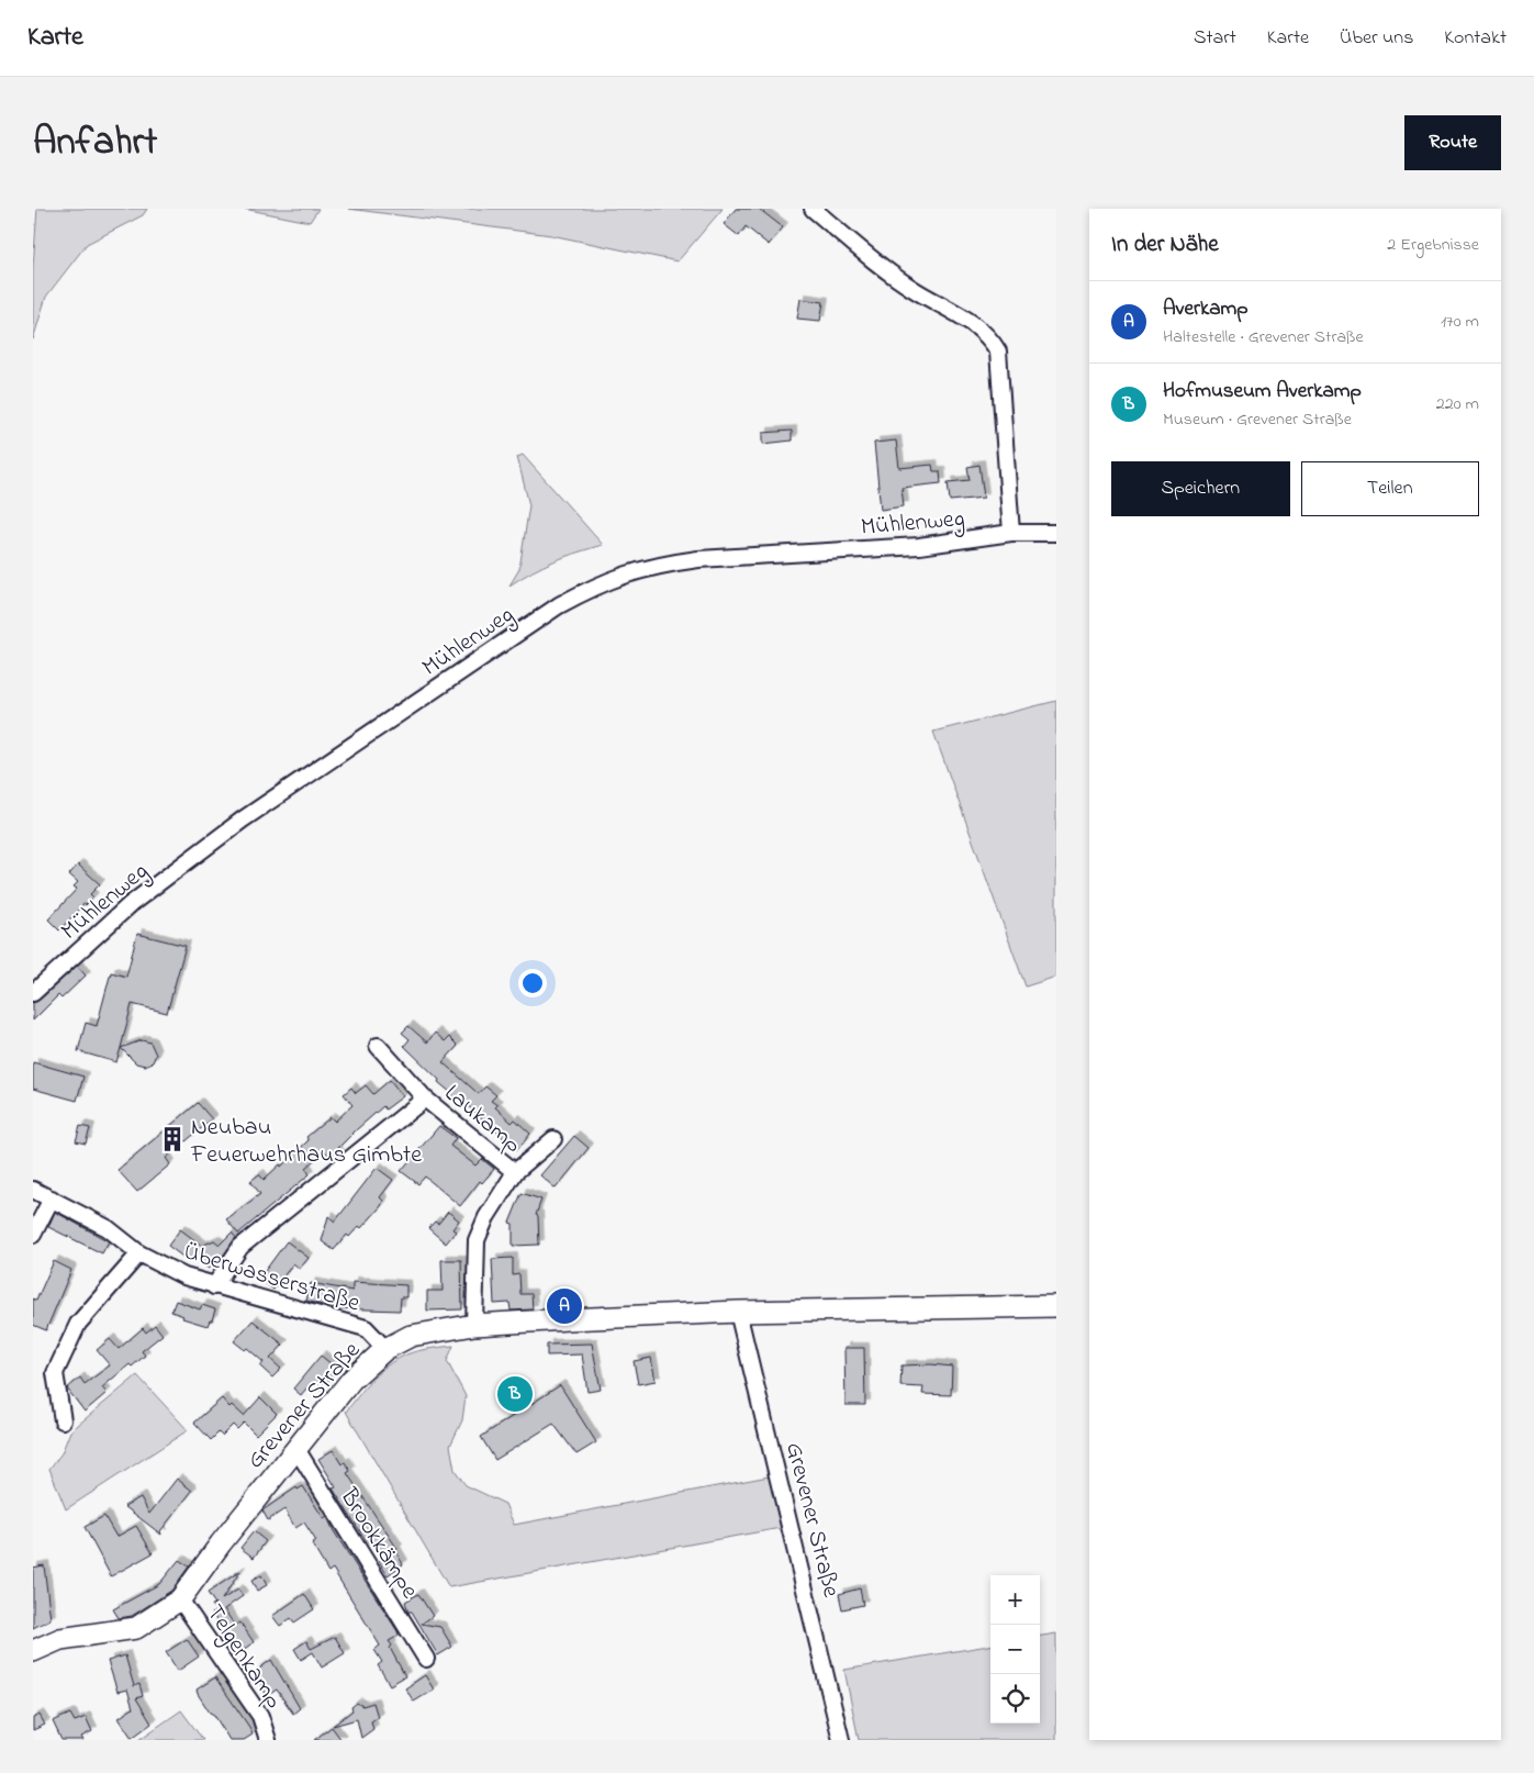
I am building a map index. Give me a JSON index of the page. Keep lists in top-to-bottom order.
{
  "streets": {
    "street": [
      "Mühlenweg",
      "Laukamp",
      "Überwasserstraße",
      "Grevener Straße",
      "Brookkämpe",
      "Telgenkamp"
    ]
  },
  "crossings": [
    ["Laukamp", "Überwasserstraße"],
    ["Laukamp", "Grevener Straße"],
    ["Überwasserstraße", "Grevener Straße"],
    ["Grevener Straße", "Brookkämpe"],
    ["Grevener Straße", "Telgenkamp"]
  ],
  "places": {
    "building": ["Neubau Feuerwehrhaus Gimbte"]
  },
  "page": {
    "header": "Karte",
    "nav": [
      "Start",
      "Karte",
      "Über uns",
      "Kontakt"
    ],
    "title": "Anfahrt",
    "buttons": [
      "Route",
      ["Speichern", "Teilen"]
    ],
    "heading": ["In der Nähe", "2 Ergebnisse"],
    "list": [
      {
        "mark": "A",
        "name": "Averkamp",
        "note": "Haltestelle · Grevener Straße",
        "value": "170 m"
      },
      {
        "mark": "B",
        "name": "Hofmuseum Averkamp",
        "note": "Museum · Grevener Straße",
        "value": "220 m"
      }
    ],
    "pins": ["A", "B"],
    "map_buttons": ["+", "−"]
  }
}
